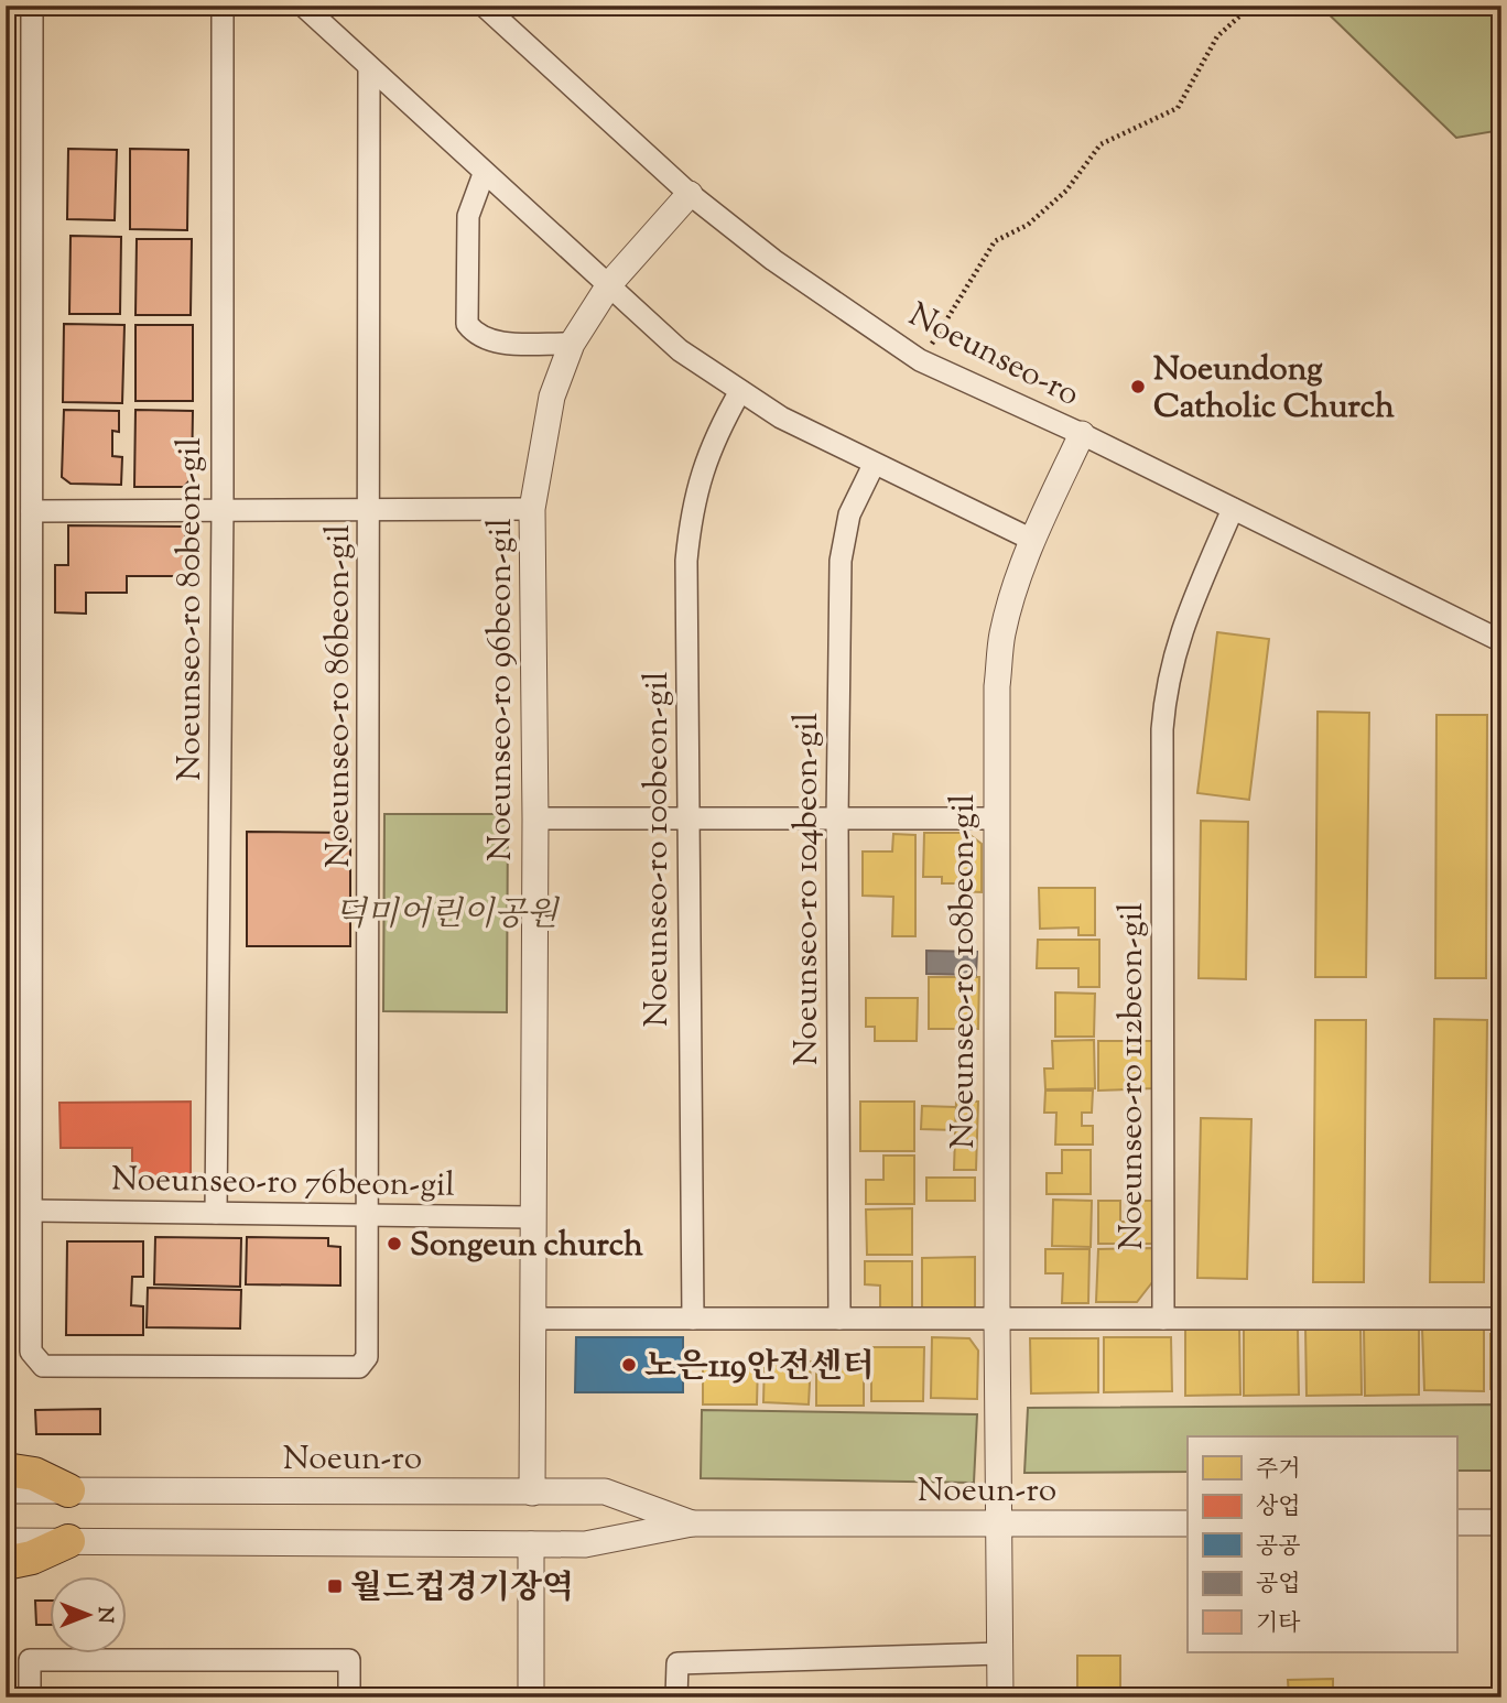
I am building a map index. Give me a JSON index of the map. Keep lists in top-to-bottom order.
{
  "streets": {
    "street": [
      "Noeunseo-ro",
      "Noeunseo-ro 80beon-gil",
      "Noeunseo-ro 96beon-gil",
      "Noeunseo-ro 86beon-gil",
      "Noeunseo-ro 100beon-gil",
      "Noeunseo-ro 104beon-gil",
      "Noeunseo-ro 108beon-gil",
      "Noeunseo-ro 112beon-gil",
      "Noeunseo-ro 76beon-gil",
      "Noeun-ro"
    ]
  },
  "crossings": [
    ["Noeunseo-ro", "Noeunseo-ro 96beon-gil"],
    ["Noeunseo-ro", "Noeunseo-ro 108beon-gil"],
    ["Noeunseo-ro", "Noeunseo-ro 112beon-gil"],
    ["Noeunseo-ro 80beon-gil", "Noeunseo-ro 76beon-gil"],
    ["Noeunseo-ro 96beon-gil", "Noeunseo-ro 76beon-gil"],
    ["Noeunseo-ro 96beon-gil", "Noeun-ro"],
    ["Noeunseo-ro 86beon-gil", "Noeunseo-ro 76beon-gil"],
    ["Noeunseo-ro 108beon-gil", "Noeun-ro"]
  ],
  "parks": ["덕미어린이공원"],
  "places": {
    "other": ["Noeundong Catholic Church", "Songeun church", "노은119안전센터"],
    "transit": ["월드컵경기장역"]
  },
  "legend": [
    "주거",
    "상업",
    "공공",
    "공업",
    "기타"
  ],
  "north": "right"
}
